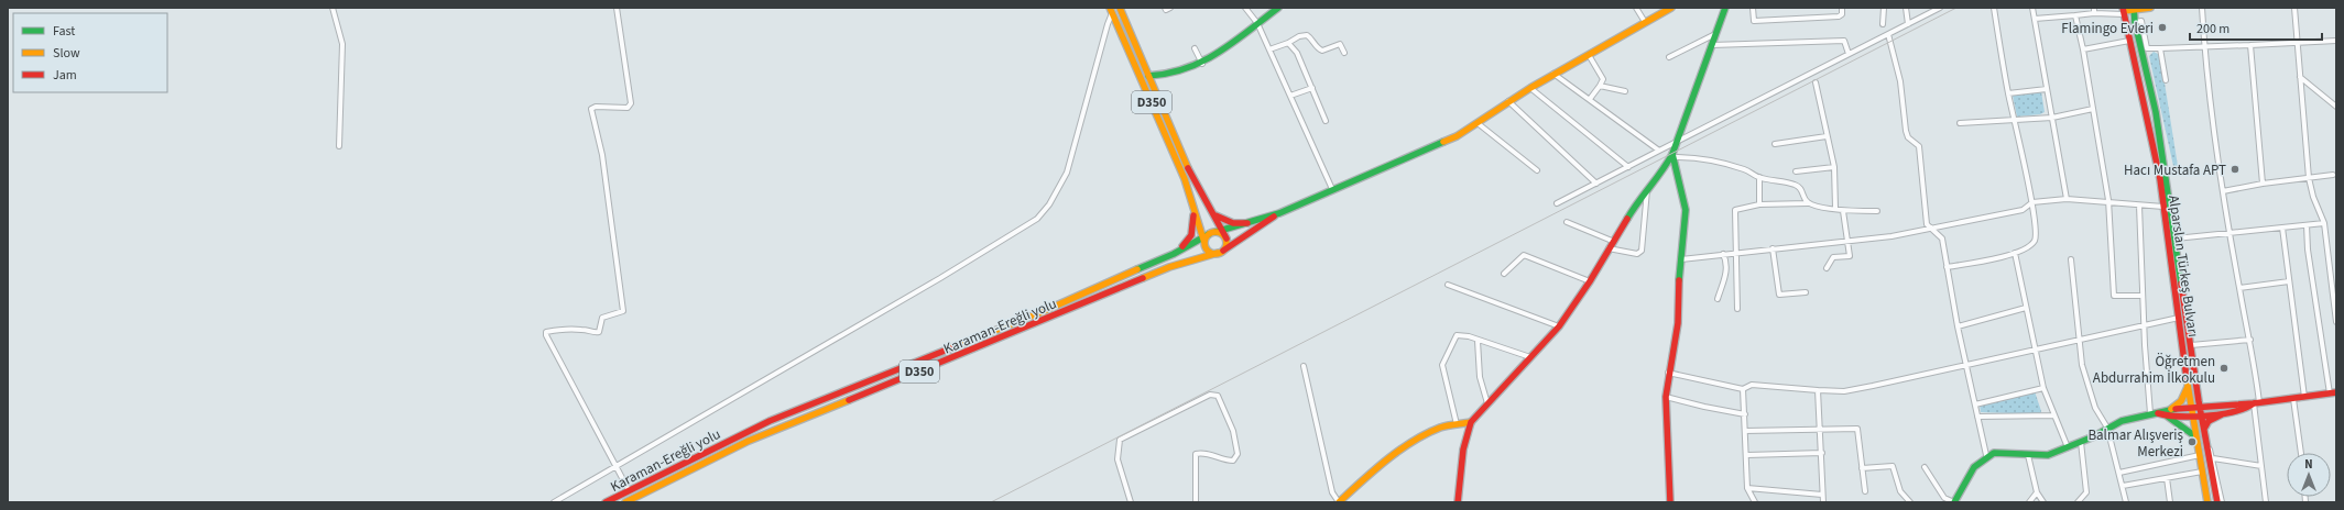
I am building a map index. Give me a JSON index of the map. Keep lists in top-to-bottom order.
{
  "streets": {
    "main road": ["D350", "Alparslan Türkeş Bulvarı", "Karaman-Ereğli yolu"]
  },
  "crossings": [
    ["D350", "Karaman-Ereğli yolu"]
  ],
  "places": [
    "Flamingo Evleri",
    "Hacı Mustafa APT",
    "Öğretmen Abdurrahim İlkokulu",
    "Balmar Alışveriş Merkezi"
  ],
  "legend": ["Fast", "Slow", "Jam"],
  "scale_bar": "200 m",
  "north": "top"
}
